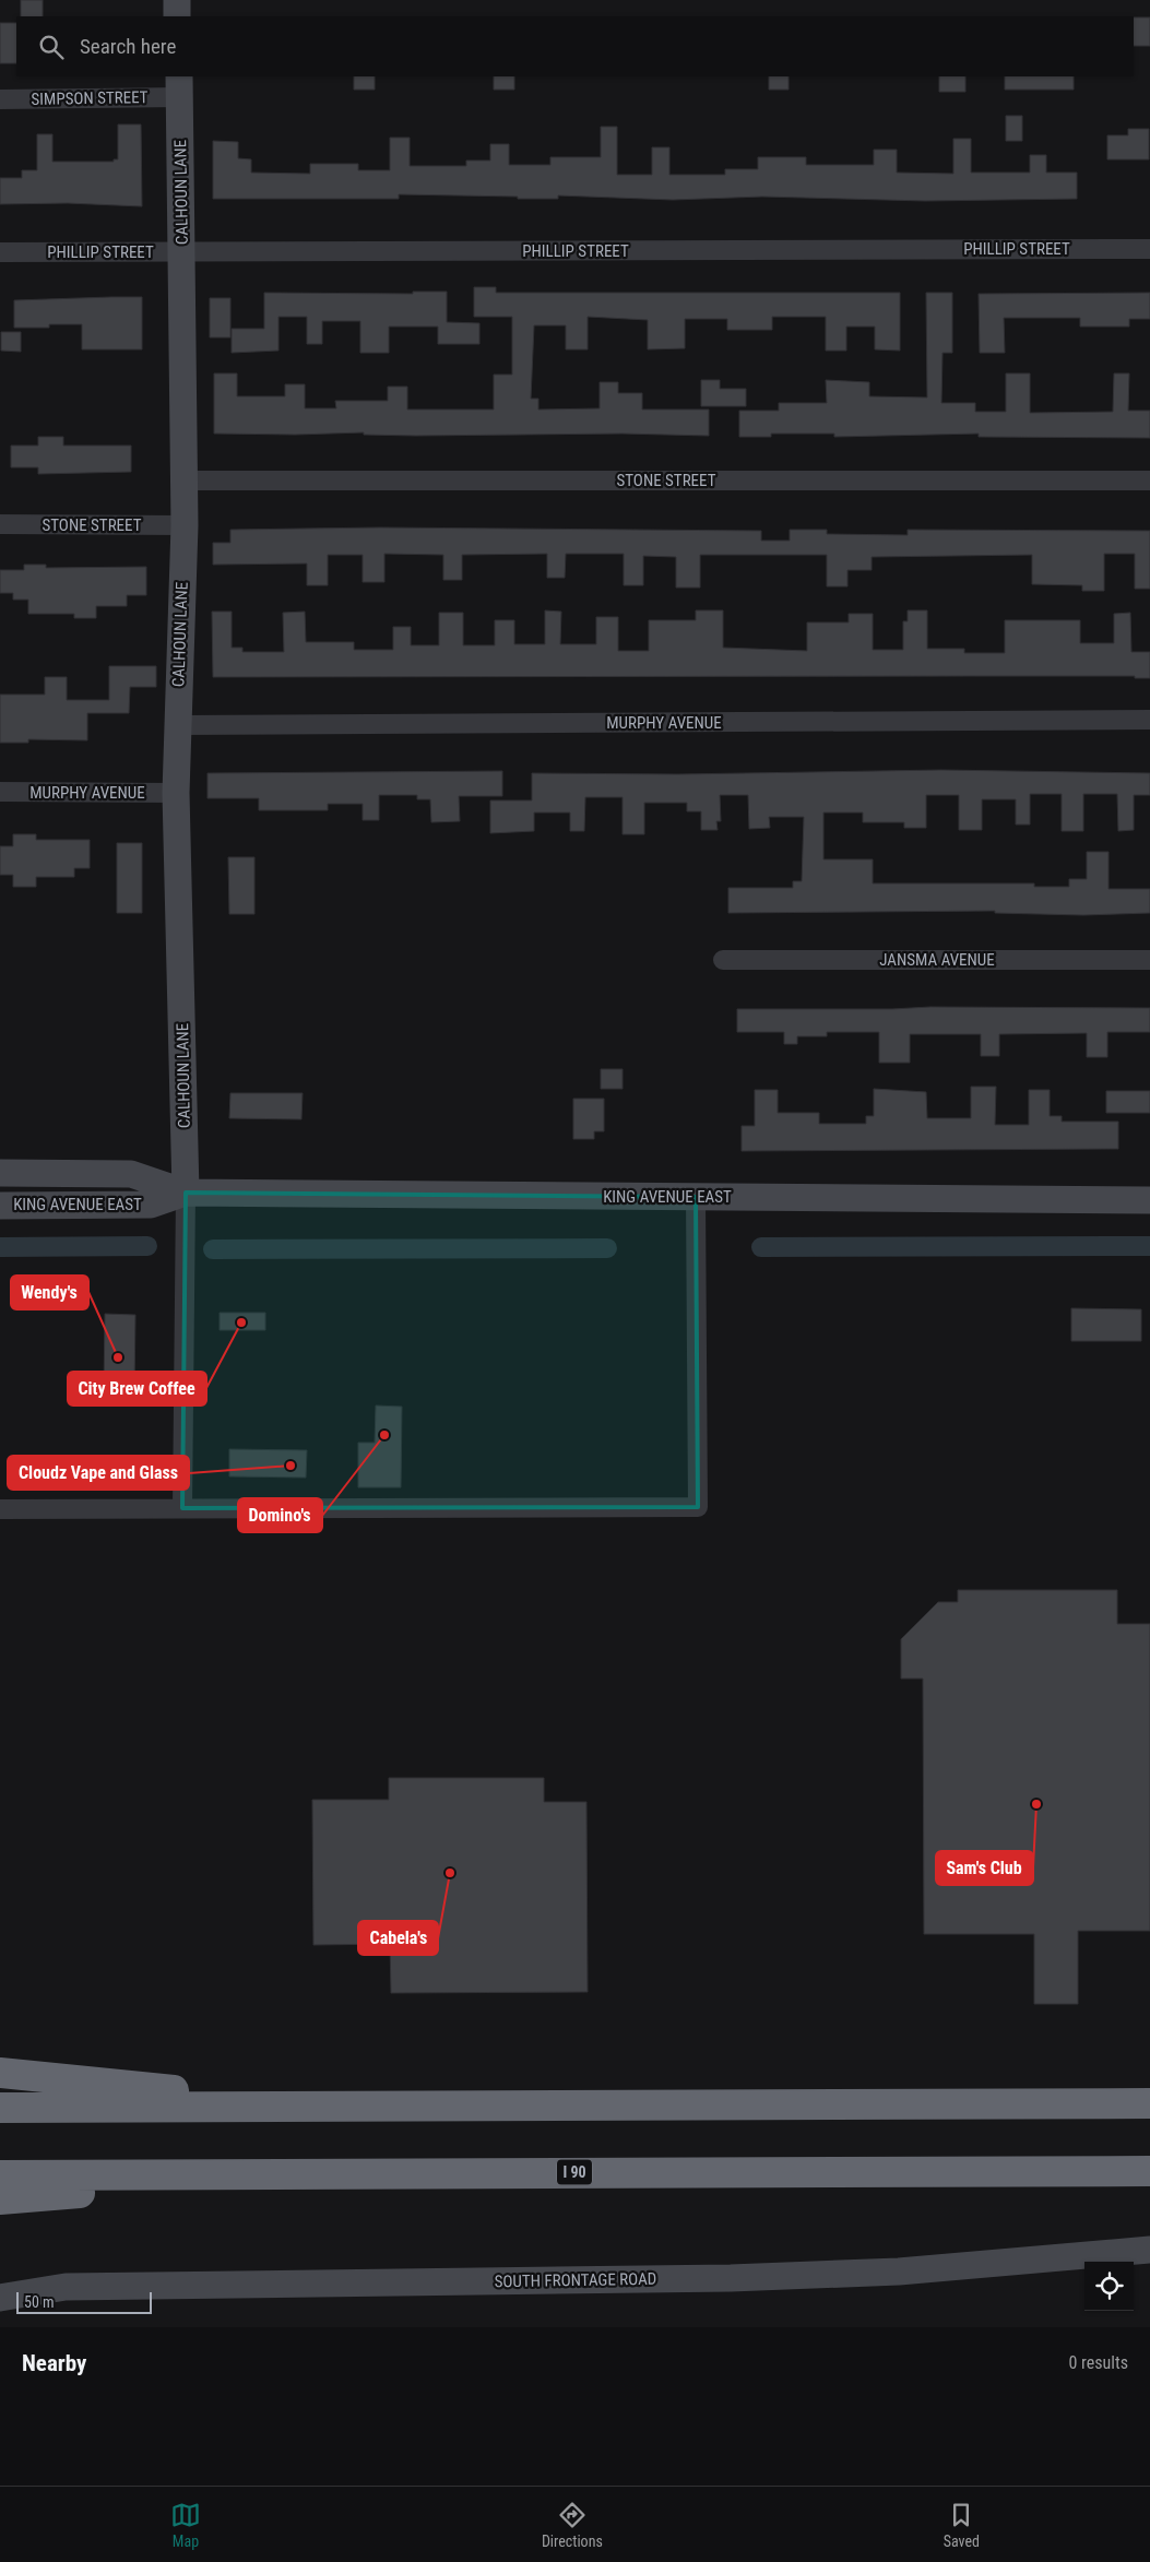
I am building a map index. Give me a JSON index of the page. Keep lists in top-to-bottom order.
{
  "streets": {
    "highway": ["I 90"],
    "main road": ["CALHOUN LANE", "KING AVENUE EAST", "SOUTH FRONTAGE ROAD"],
    "street": [
      "SIMPSON STREET",
      "PHILLIP STREET",
      "STONE STREET",
      "MURPHY AVENUE",
      "JANSMA AVENUE"
    ]
  },
  "crossings": [
    ["SIMPSON STREET", "CALHOUN LANE"],
    ["CALHOUN LANE", "PHILLIP STREET"],
    ["CALHOUN LANE", "STONE STREET"],
    ["CALHOUN LANE", "MURPHY AVENUE"],
    ["CALHOUN LANE", "KING AVENUE EAST"]
  ],
  "places": [
    "City Brew Coffee",
    "Wendy's",
    "Domino's",
    "Cloudz Vape and Glass",
    "Sam's Club",
    "Cabela's"
  ],
  "scale_bar": "50 m",
  "page": {
    "search": "Search here",
    "scale": "50 m",
    "heading": ["Nearby", "0 results"],
    "nav": ["Map", "Directions", "Saved"]
  }
}
